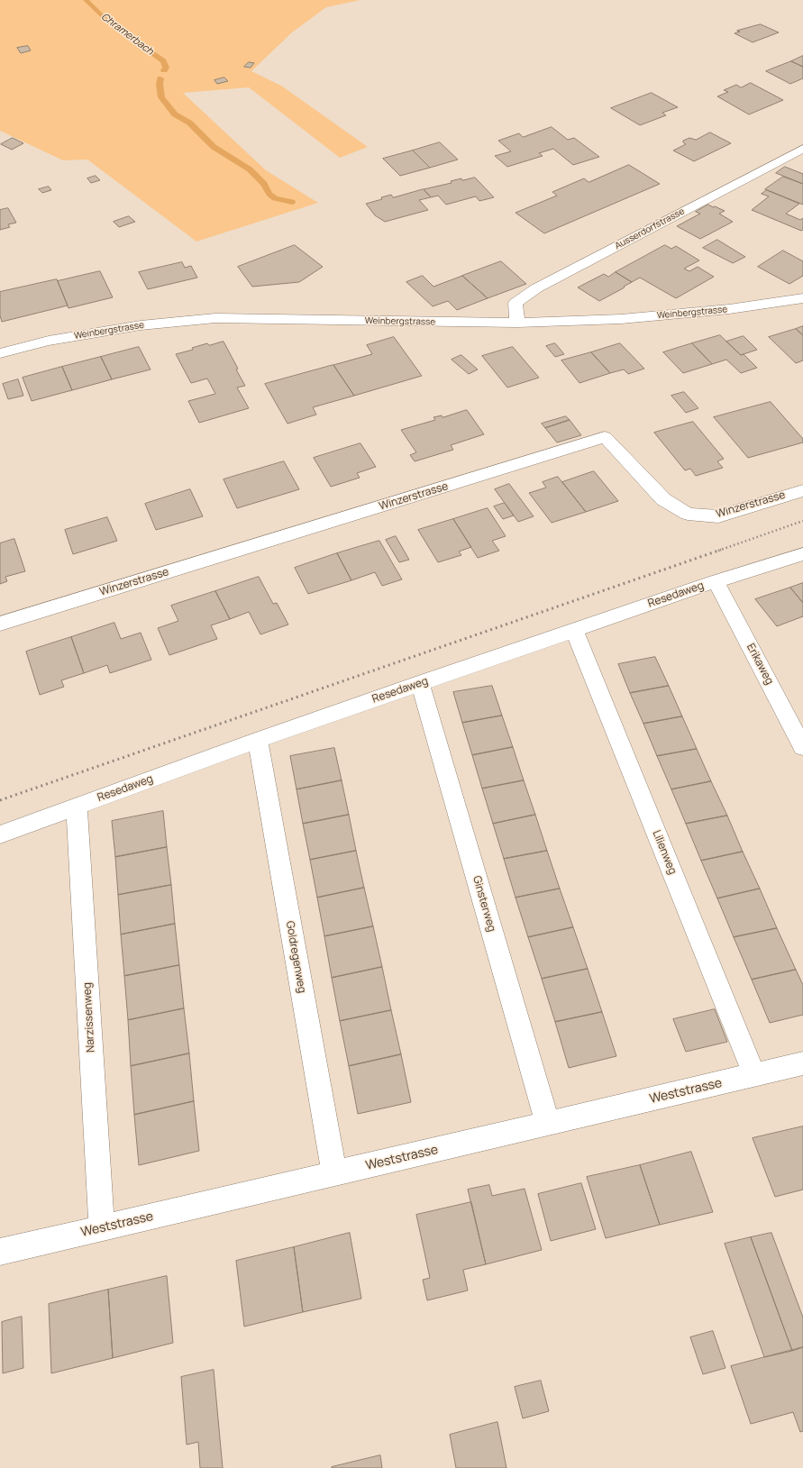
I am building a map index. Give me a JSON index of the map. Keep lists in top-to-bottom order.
{
  "streets": {
    "street": [
      "Ausserdorfstrasse",
      "Weinbergstrasse",
      "Winzerstrasse",
      "Resedaweg",
      "Erikaweg",
      "Lilienweg",
      "Ginsterweg",
      "Goldregenweg",
      "Narzissenweg",
      "Weststrasse"
    ]
  },
  "crossings": [
    ["Ausserdorfstrasse", "Weinbergstrasse"],
    ["Resedaweg", "Erikaweg"],
    ["Resedaweg", "Lilienweg"],
    ["Resedaweg", "Ginsterweg"],
    ["Resedaweg", "Goldregenweg"],
    ["Resedaweg", "Narzissenweg"],
    ["Lilienweg", "Weststrasse"],
    ["Ginsterweg", "Weststrasse"],
    ["Goldregenweg", "Weststrasse"],
    ["Narzissenweg", "Weststrasse"]
  ],
  "water": ["Chramerbach"]
}
